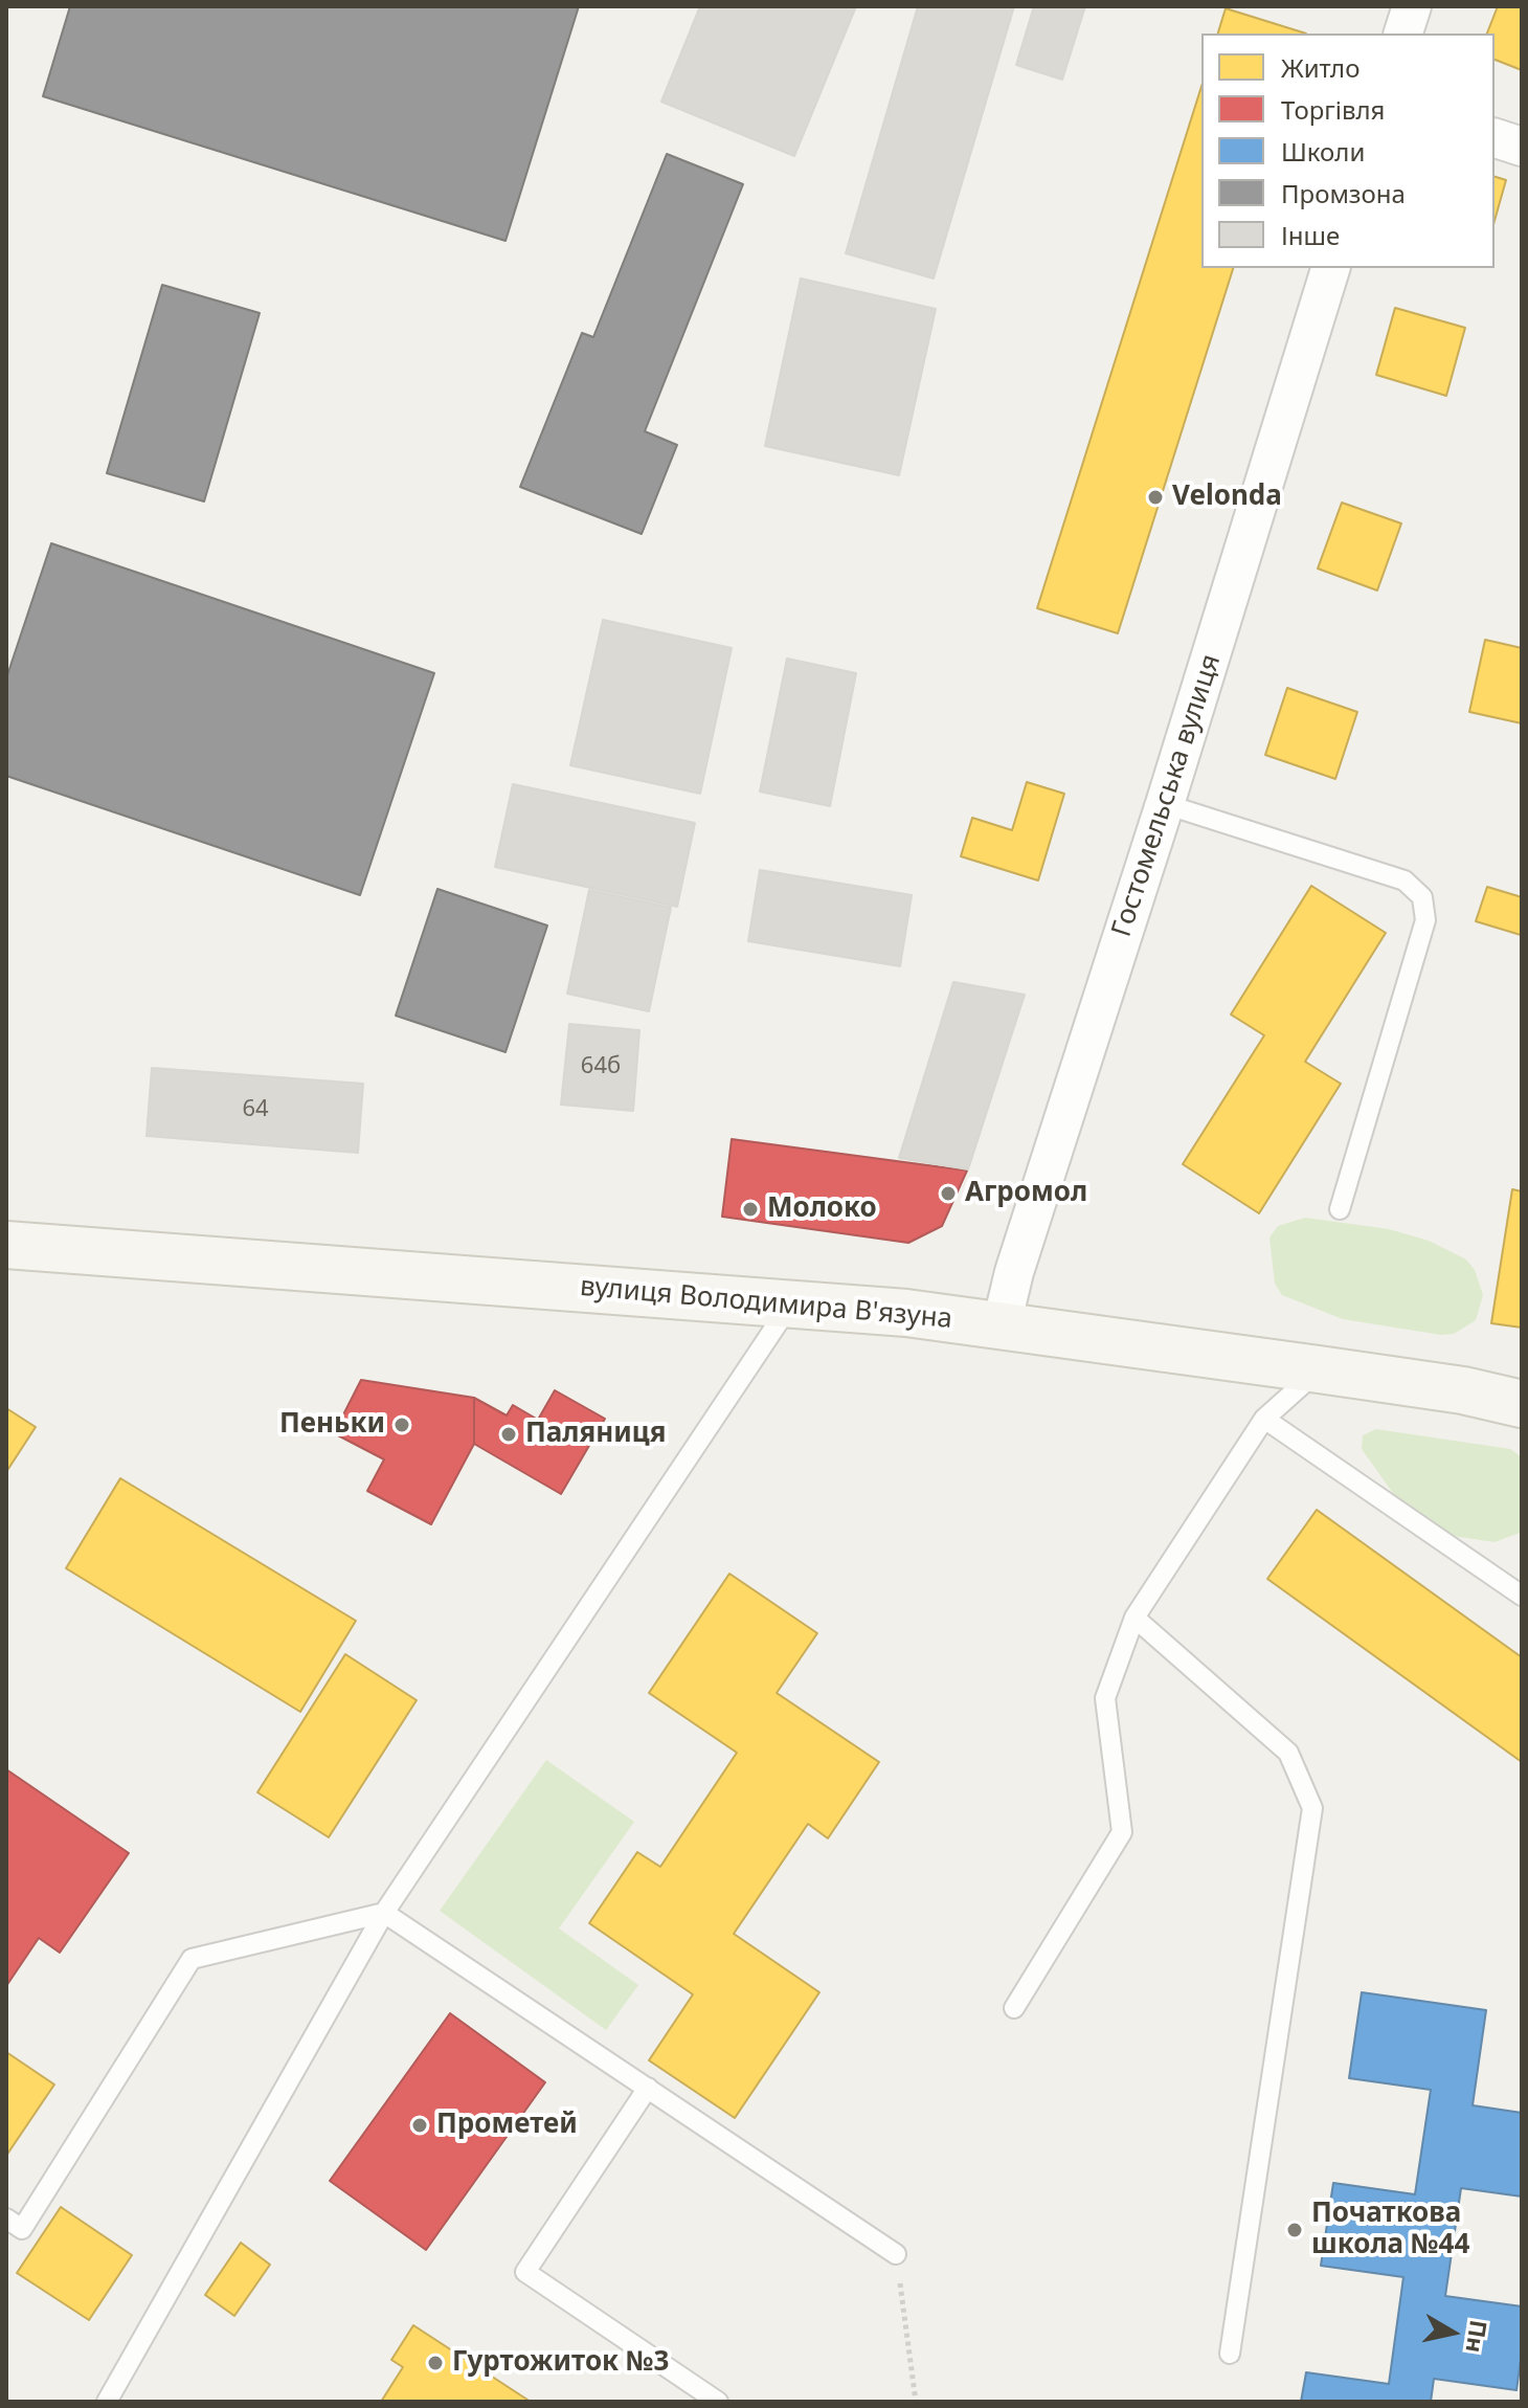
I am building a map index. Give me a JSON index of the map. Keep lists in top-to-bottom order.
{
  "streets": {
    "main road": ["вулиця Володимира В'язуна"],
    "street": ["Гостомельська вулиця"]
  },
  "crossings": [
    ["Гостомельська вулиця", "вулиця Володимира В'язуна"]
  ],
  "places": [
    "Velonda",
    "Агромол",
    "Молоко",
    "Пеньки",
    "Паляниця",
    "Прометей",
    "Початкова школа №44",
    "Гуртожиток №3"
  ],
  "house_numbers": ["64б", "64"],
  "legend": [
    "Житло",
    "Торгівля",
    "Школи",
    "Промзона",
    "Інше"
  ],
  "north": "right"
}
